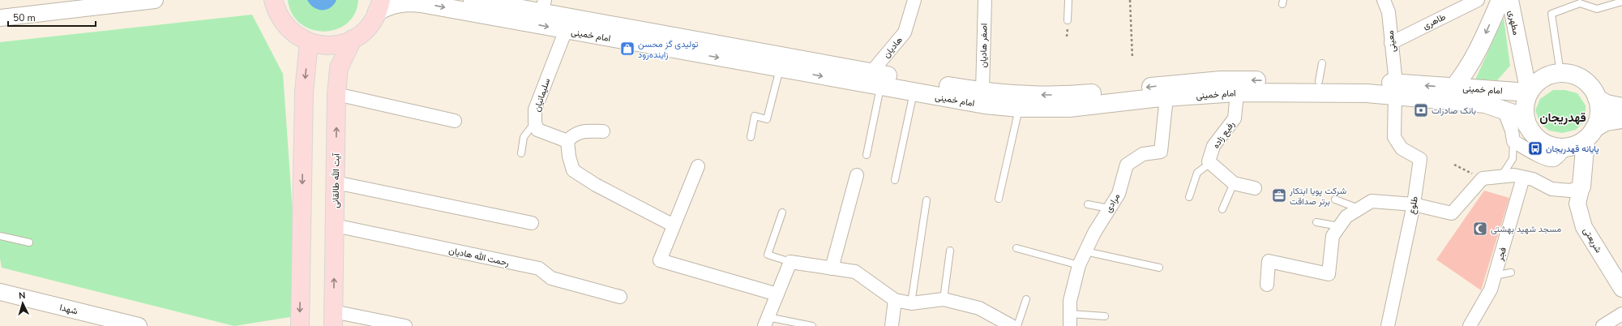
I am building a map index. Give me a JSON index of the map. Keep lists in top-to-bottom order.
{
  "streets": {
    "main road": ["امام خمینی", "آیت الله طالقانی"],
    "street": [
      "طاهری",
      "مطهری",
      "معینی",
      "اصغر هادیان",
      "هادیان",
      "سلیمانیان",
      "رفیع زاده",
      "مرادی",
      "طلوع",
      "شریعتی",
      "فجر",
      "رحمت الله هادیان",
      "شهدا"
    ]
  },
  "crossings": [
    ["طاهری", "معینی"],
    ["مطهری", "امام خمینی"],
    ["امام خمینی", "معینی"],
    ["امام خمینی", "اصغر هادیان"],
    ["امام خمینی", "هادیان"],
    ["امام خمینی", "سلیمانیان"],
    ["امام خمینی", "رفیع زاده"],
    ["امام خمینی", "مرادی"],
    ["امام خمینی", "طلوع"],
    ["معینی", "طلوع"],
    ["آیت الله طالقانی", "رحمت الله هادیان"]
  ],
  "districts": ["قهدریجان"],
  "places": {
    "shop": ["تولیدی گز محسن زاینده‌رود"],
    "bank": ["بانک صادرات"],
    "bus stop": ["پایانه قهدریجان"],
    "office": ["شرکت پویا ابتکار برتر صداقت"],
    "mosque": ["مسجد شهید بهشتی"]
  },
  "scale_bar": "50 m",
  "north": "top"
}
